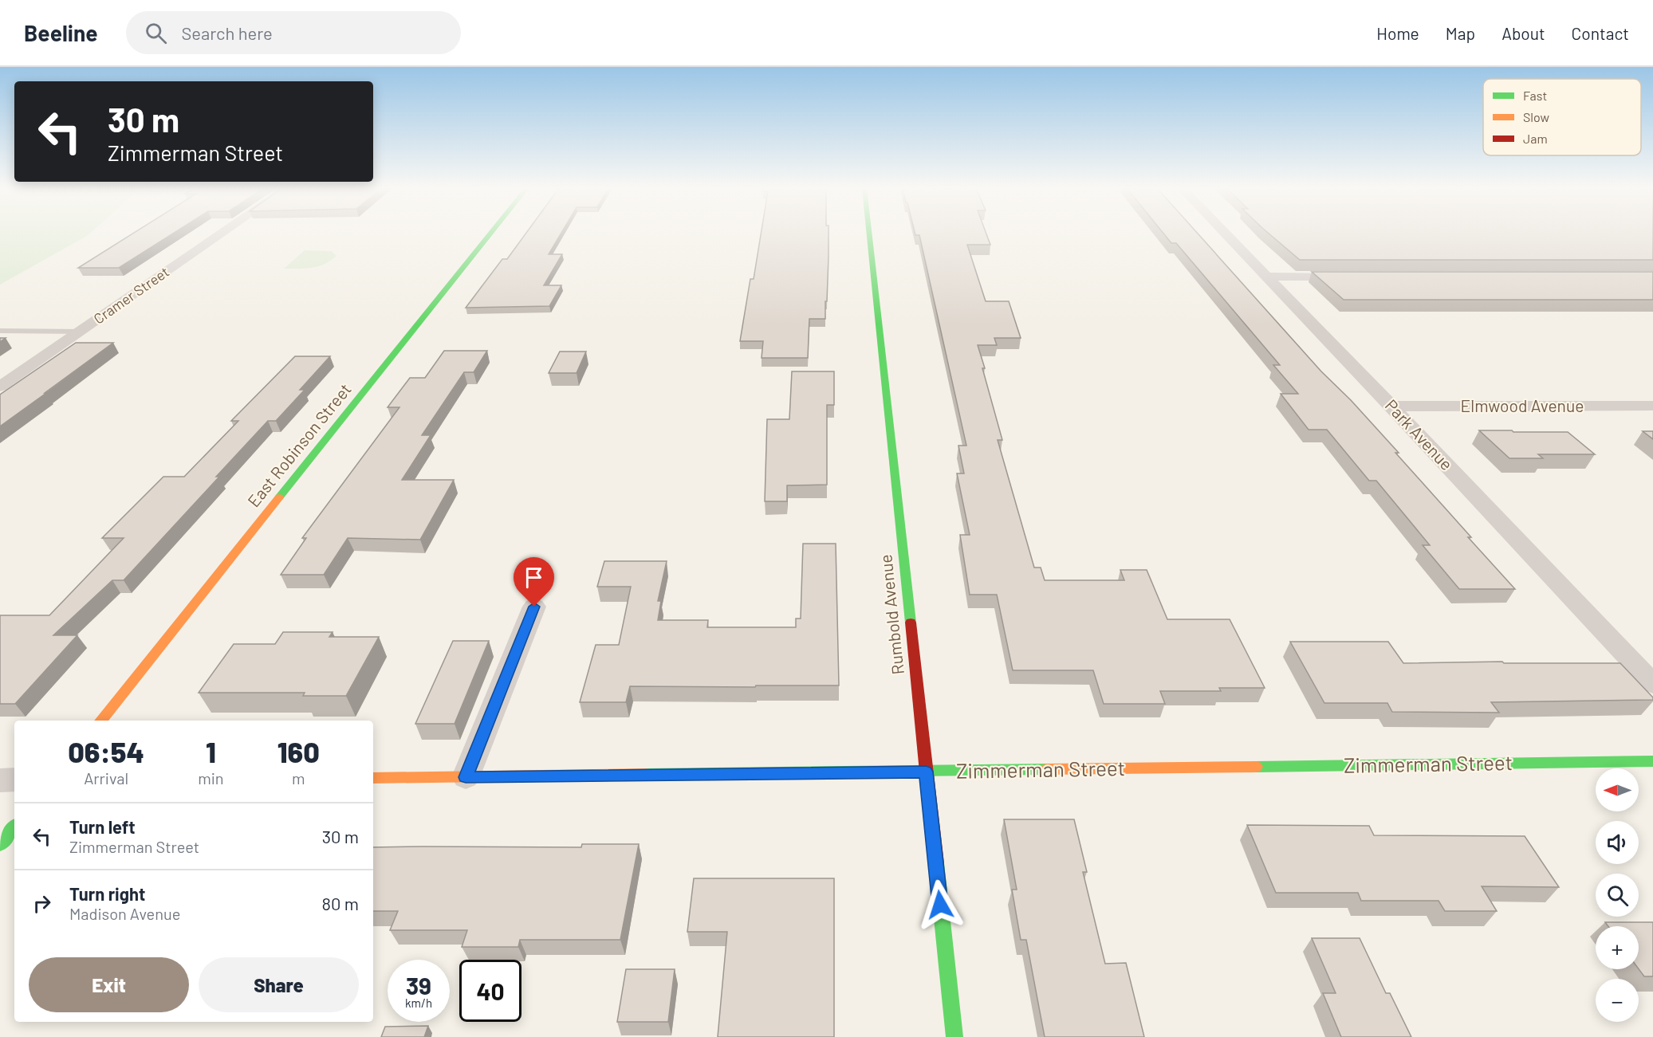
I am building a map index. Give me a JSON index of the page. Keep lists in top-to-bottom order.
{
  "streets": {
    "street": [
      "Cramer Street",
      "Elmwood Avenue",
      "Park Avenue",
      "East Robinson Street",
      "Rumbold Avenue",
      "Zimmerman Street"
    ]
  },
  "crossings": [
    ["Elmwood Avenue", "Park Avenue"],
    ["Rumbold Avenue", "Zimmerman Street"]
  ],
  "legend": ["Fast", "Slow", "Jam"],
  "north": "left",
  "page": {
    "header": "Beeline",
    "search": "Search here",
    "nav": [
      "Home",
      "Map",
      "About",
      "Contact"
    ],
    "turn": ["30 m", "Zimmerman Street"],
    "eta": [
      "06:54",
      "Arrival",
      "1",
      "min",
      "160",
      "m"
    ],
    "map_buttons": ["+", "−"],
    "list": [
      {
        "name": "Turn left",
        "note": "Zimmerman Street",
        "value": "30 m"
      },
      {
        "name": "Turn right",
        "note": "Madison Avenue",
        "value": "80 m"
      }
    ],
    "buttons": ["Exit", "Share"],
    "speed": "39 km/h",
    "limit": "40"
  }
}
